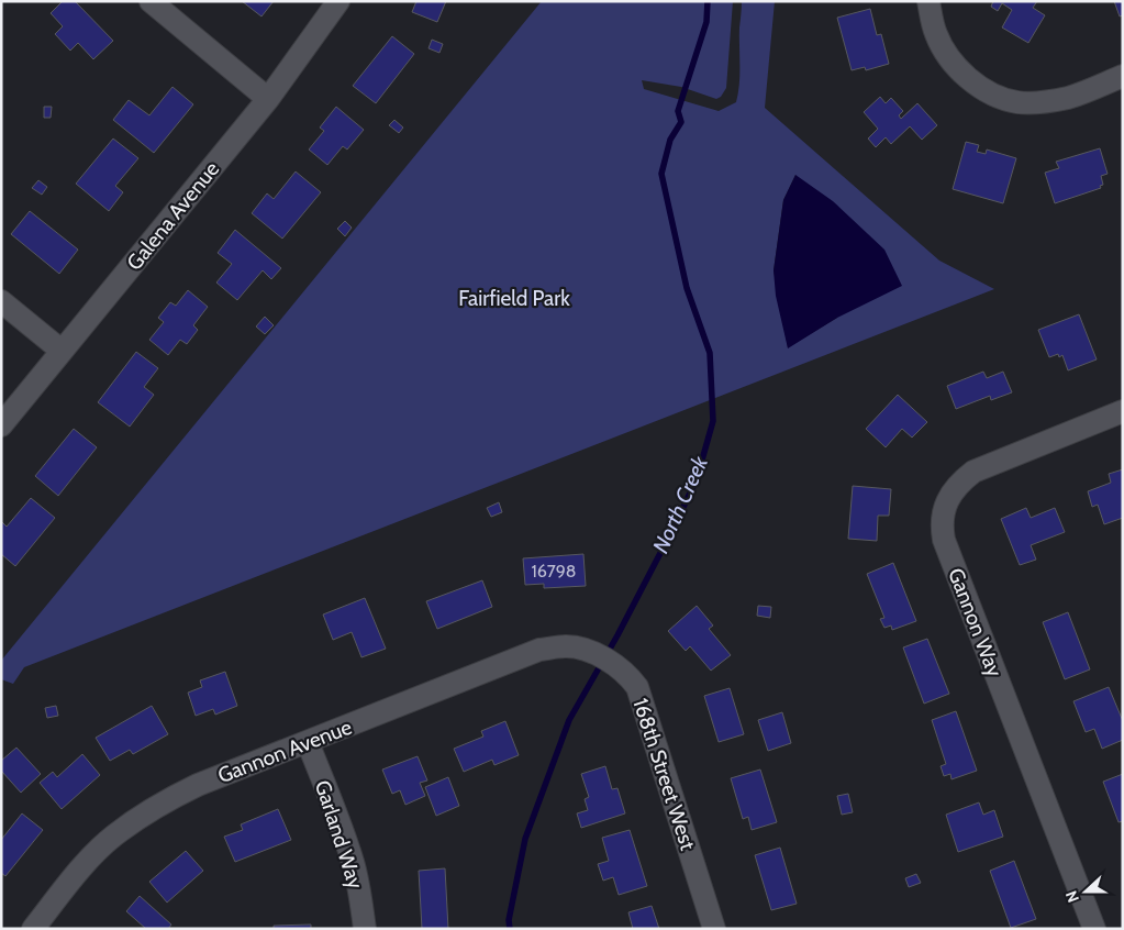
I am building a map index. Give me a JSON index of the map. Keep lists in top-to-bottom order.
{
  "streets": {
    "street": [
      "Galena Avenue",
      "Gannon Way",
      "Gannon Avenue",
      "168th Street West",
      "Garland Way"
    ]
  },
  "crossings": [
    ["Gannon Avenue", "168th Street West"],
    ["Gannon Avenue", "Garland Way"]
  ],
  "water": ["North Creek"],
  "parks": ["Fairfield Park"],
  "house_numbers": ["16798"],
  "north": "left"
}
